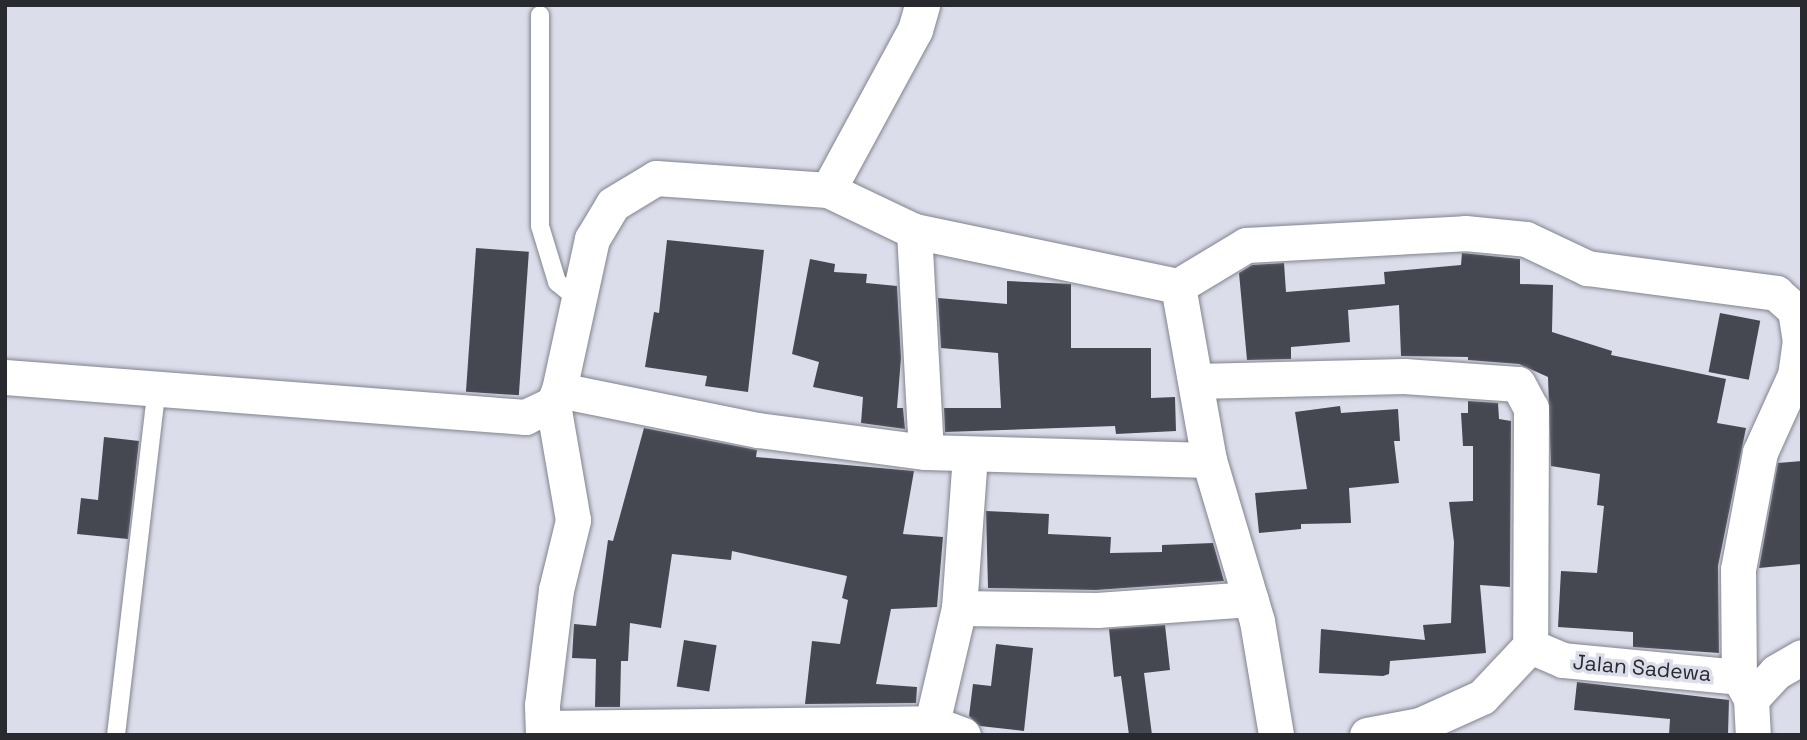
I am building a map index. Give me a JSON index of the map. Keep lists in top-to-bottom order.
{
  "streets": {
    "street": ["Jalan Sadewa"]
  }
}
